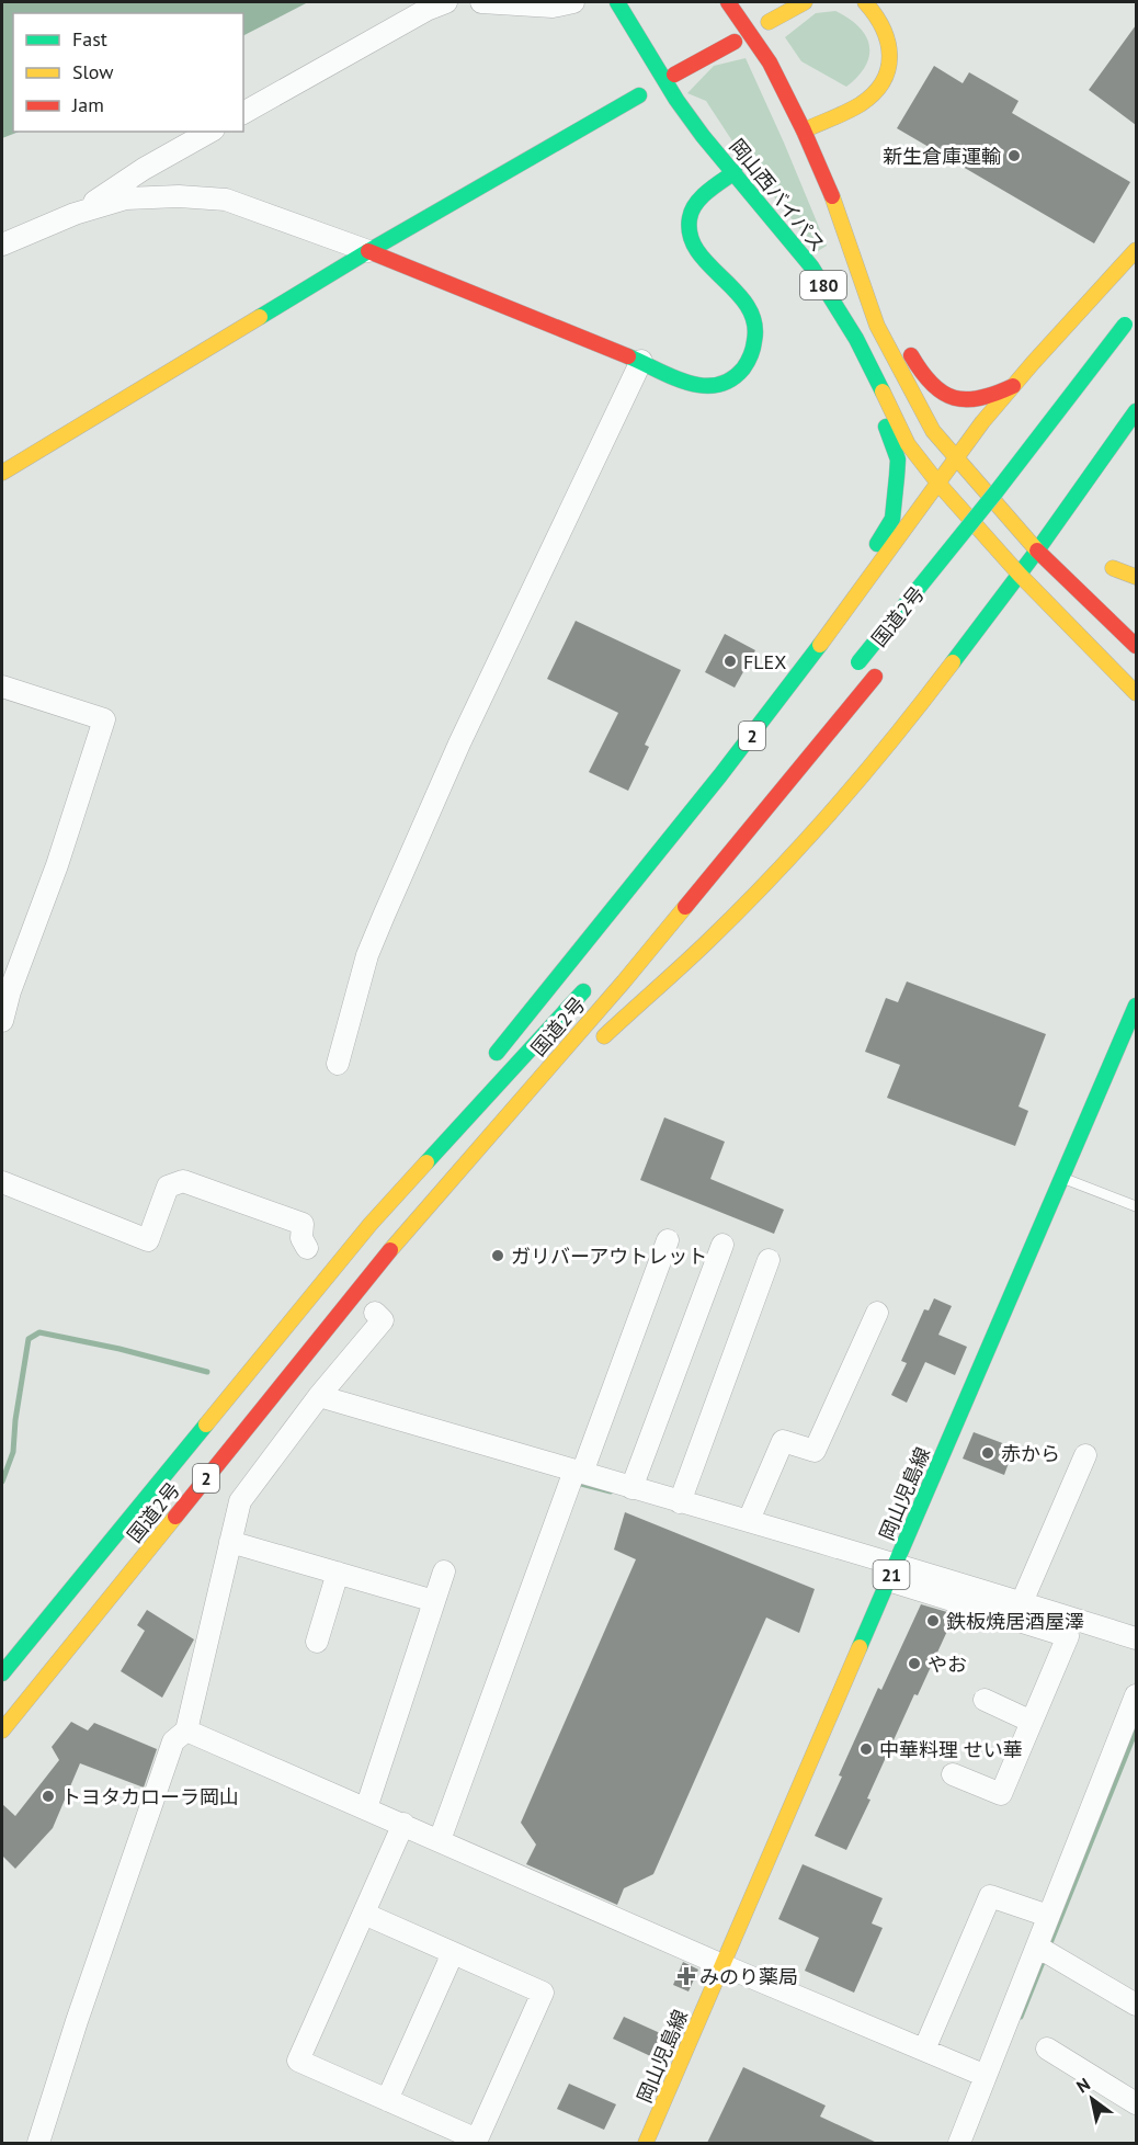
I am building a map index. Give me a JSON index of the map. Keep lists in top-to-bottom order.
{
  "streets": {
    "main road": [
      "岡山西バイパス",
      "180",
      "国道2号",
      "2",
      "岡山児島線",
      "21"
    ]
  },
  "crossings": [
    ["岡山西バイパス", "180"],
    ["岡山西バイパス", "2"],
    ["国道2号", "2"]
  ],
  "places": {
    "other": [
      "新生倉庫運輸",
      "FLEX",
      "ガリバーアウトレット",
      "赤から",
      "鉄板焼居酒屋澤",
      "やお",
      "中華料理 せい華",
      "トヨタカローラ岡山"
    ],
    "health": ["みのり薬局"]
  },
  "legend": ["Fast", "Slow", "Jam"],
  "north": "top left"
}
